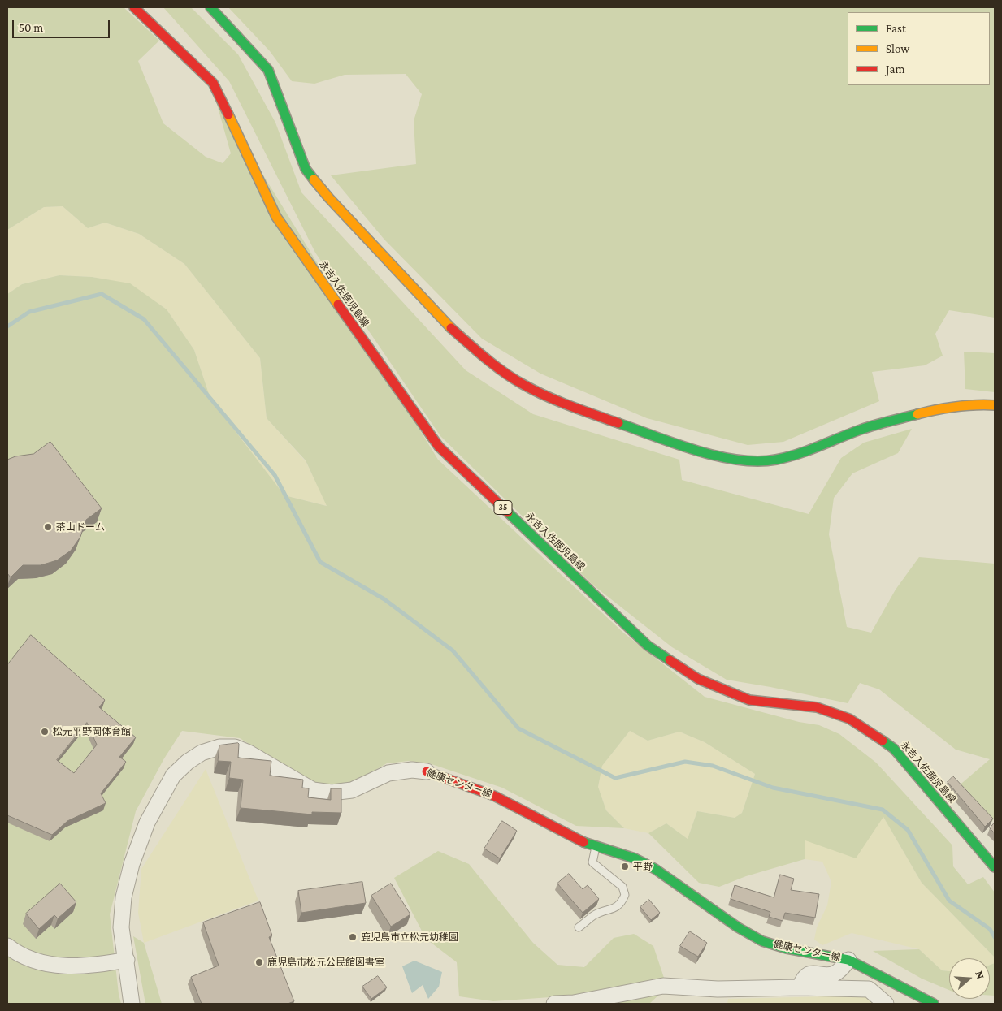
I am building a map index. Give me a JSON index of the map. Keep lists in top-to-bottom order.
{
  "streets": {
    "street": ["永吉入佐鹿児島線", "35", "健康センター線"]
  },
  "places": [
    "茶山ドーム",
    "松元平野岡体育館",
    "平野",
    "鹿児島市立松元幼稚園",
    "鹿児島市松元公民館図書室"
  ],
  "legend": ["Fast", "Slow", "Jam"],
  "scale_bar": "50 m",
  "north": "right"
}
